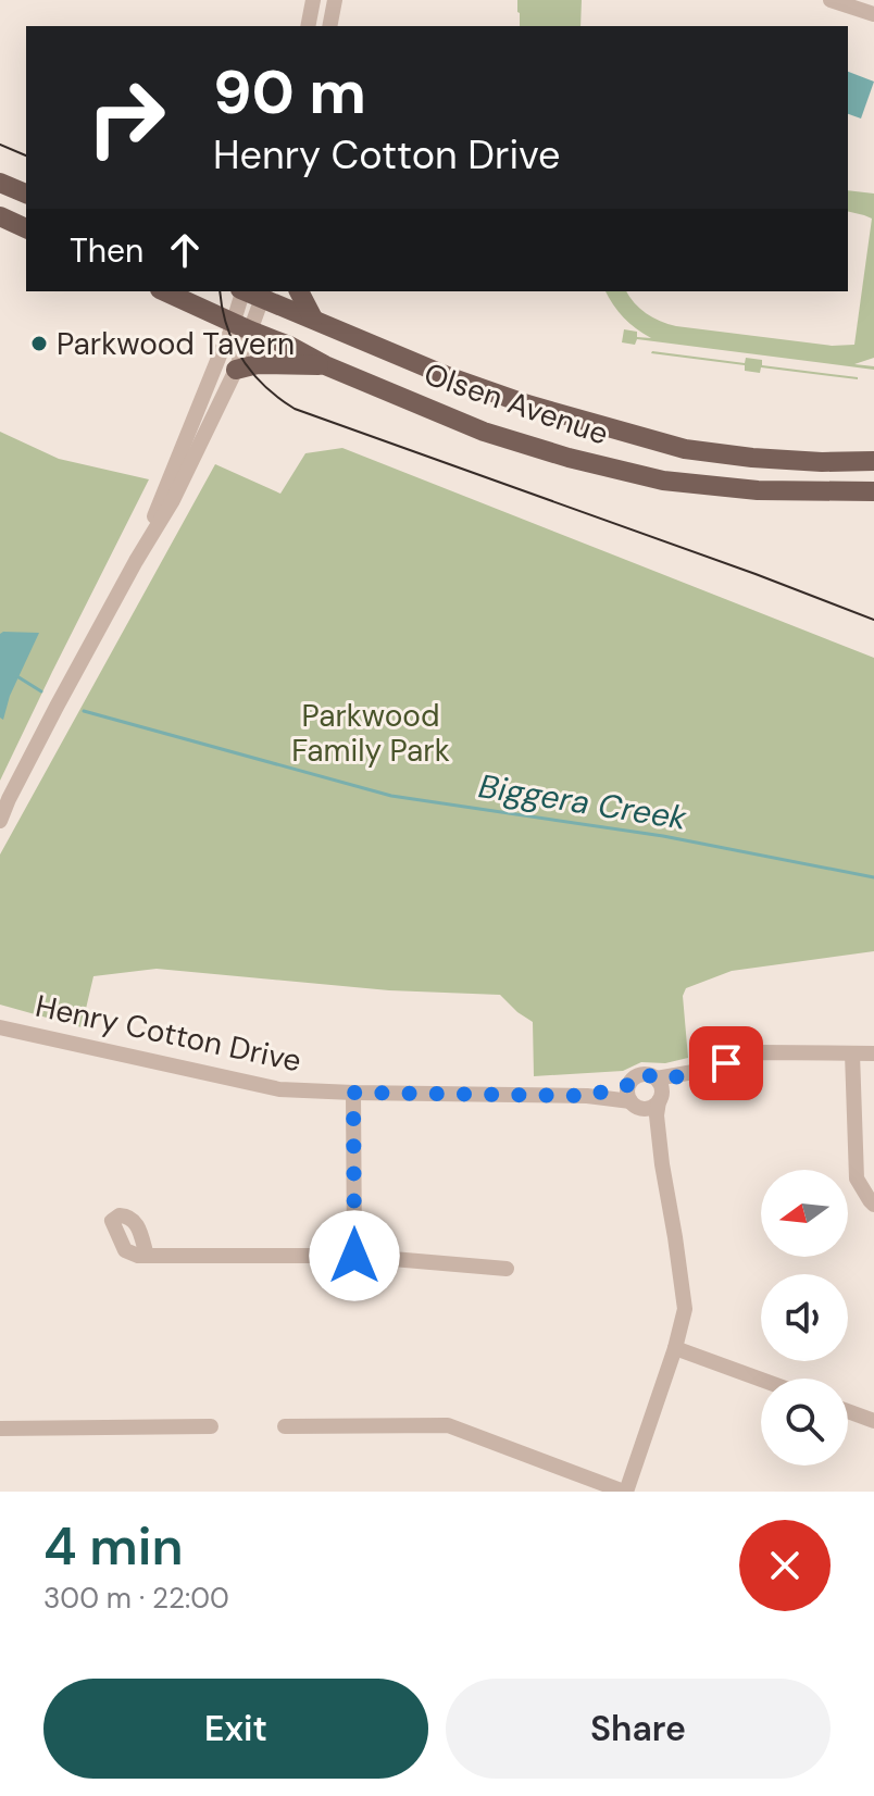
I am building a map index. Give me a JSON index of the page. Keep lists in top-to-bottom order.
{
  "streets": {
    "main road": ["Olsen Avenue"],
    "street": ["Henry Cotton Drive"]
  },
  "water": ["Biggera Creek"],
  "parks": ["Parkwood Family Park"],
  "places": ["Parkwood Tavern"],
  "north": "left",
  "page": {
    "turn": ["90 m", "Henry Cotton Drive"],
    "then": "Then",
    "heading": ["4 min", "300 m · 22:00"],
    "buttons": ["Exit", "Share"]
  }
}
